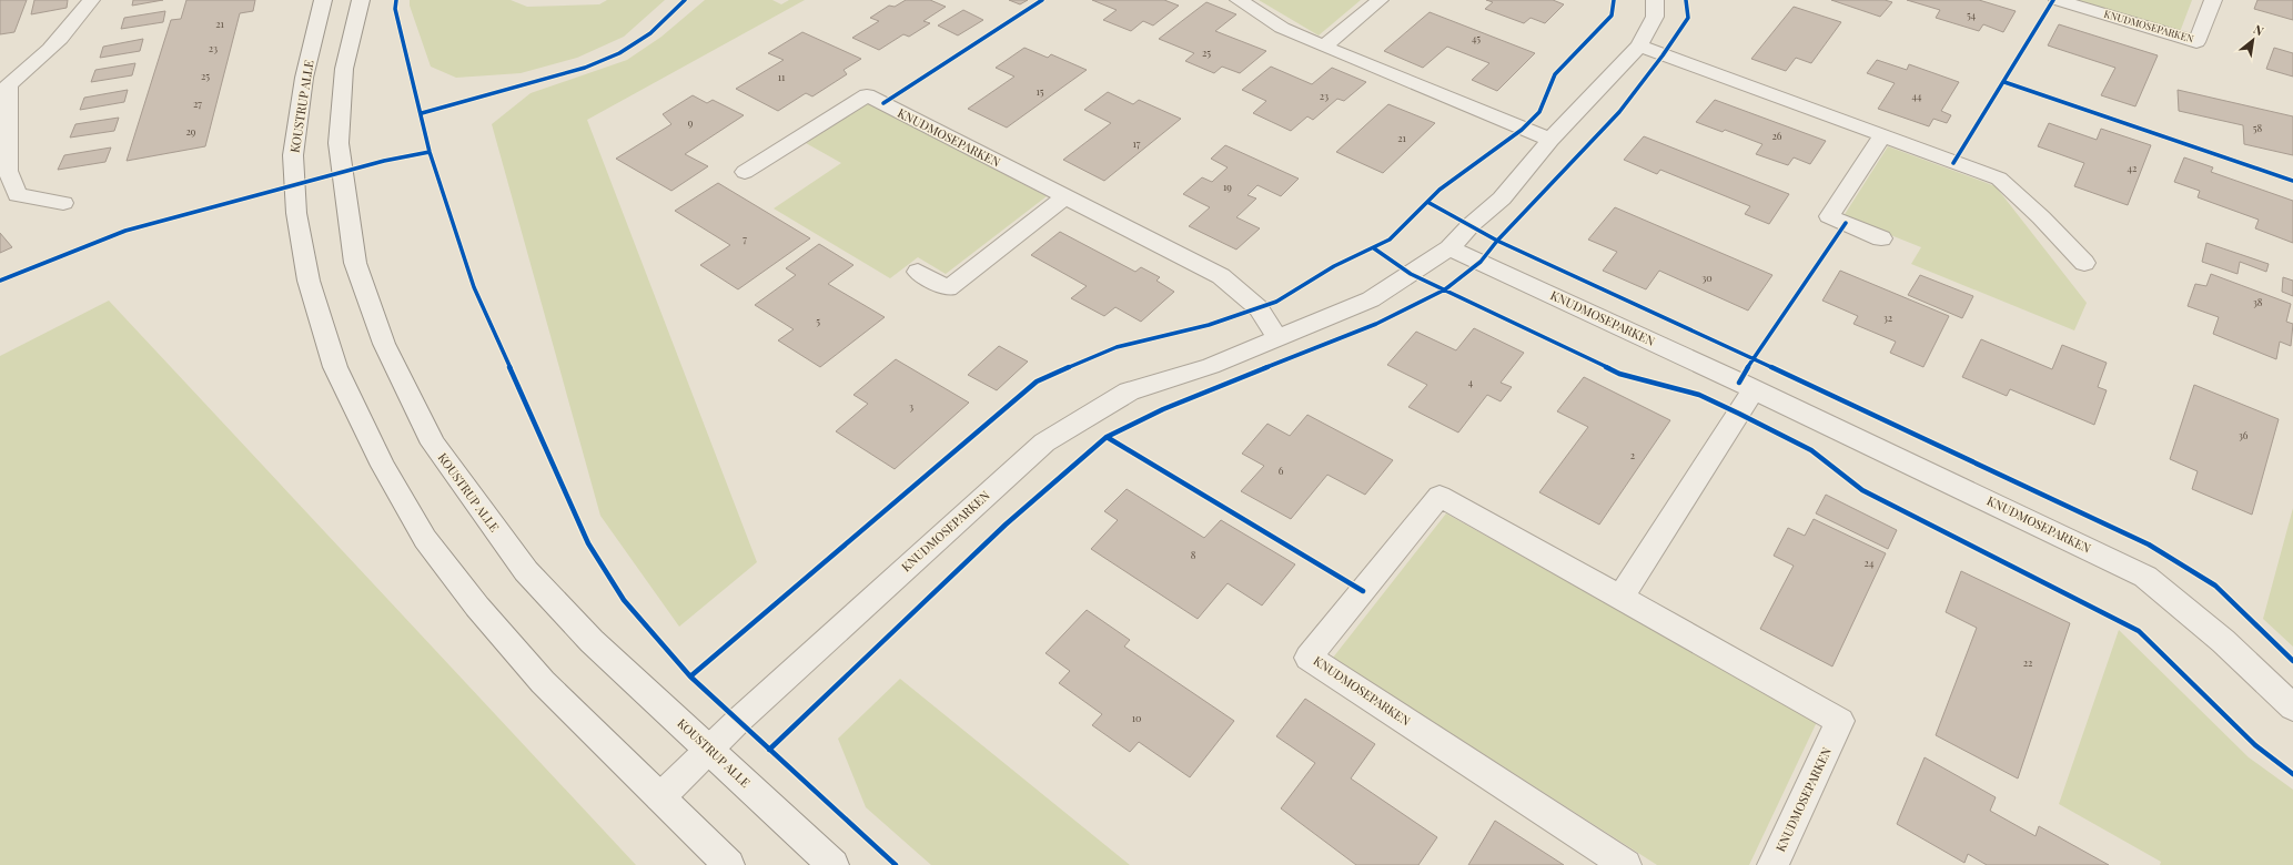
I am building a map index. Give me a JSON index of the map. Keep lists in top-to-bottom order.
{
  "streets": {
    "street": ["KNUDMOSEPARKEN", "KOUSTRUP ALLE"]
  },
  "crossings": [
    ["KNUDMOSEPARKEN", "KOUSTRUP ALLE"]
  ],
  "house_numbers": [
    "54",
    "21",
    "45",
    "23",
    "25",
    "25",
    "11",
    "15",
    "23",
    "44",
    "27",
    "9",
    "58",
    "29",
    "26",
    "21",
    "17",
    "42",
    "19",
    "7",
    "30",
    "38",
    "32",
    "5",
    "4",
    "3",
    "36",
    "2",
    "6",
    "8",
    "24",
    "22",
    "10"
  ],
  "north": "top right"
}
